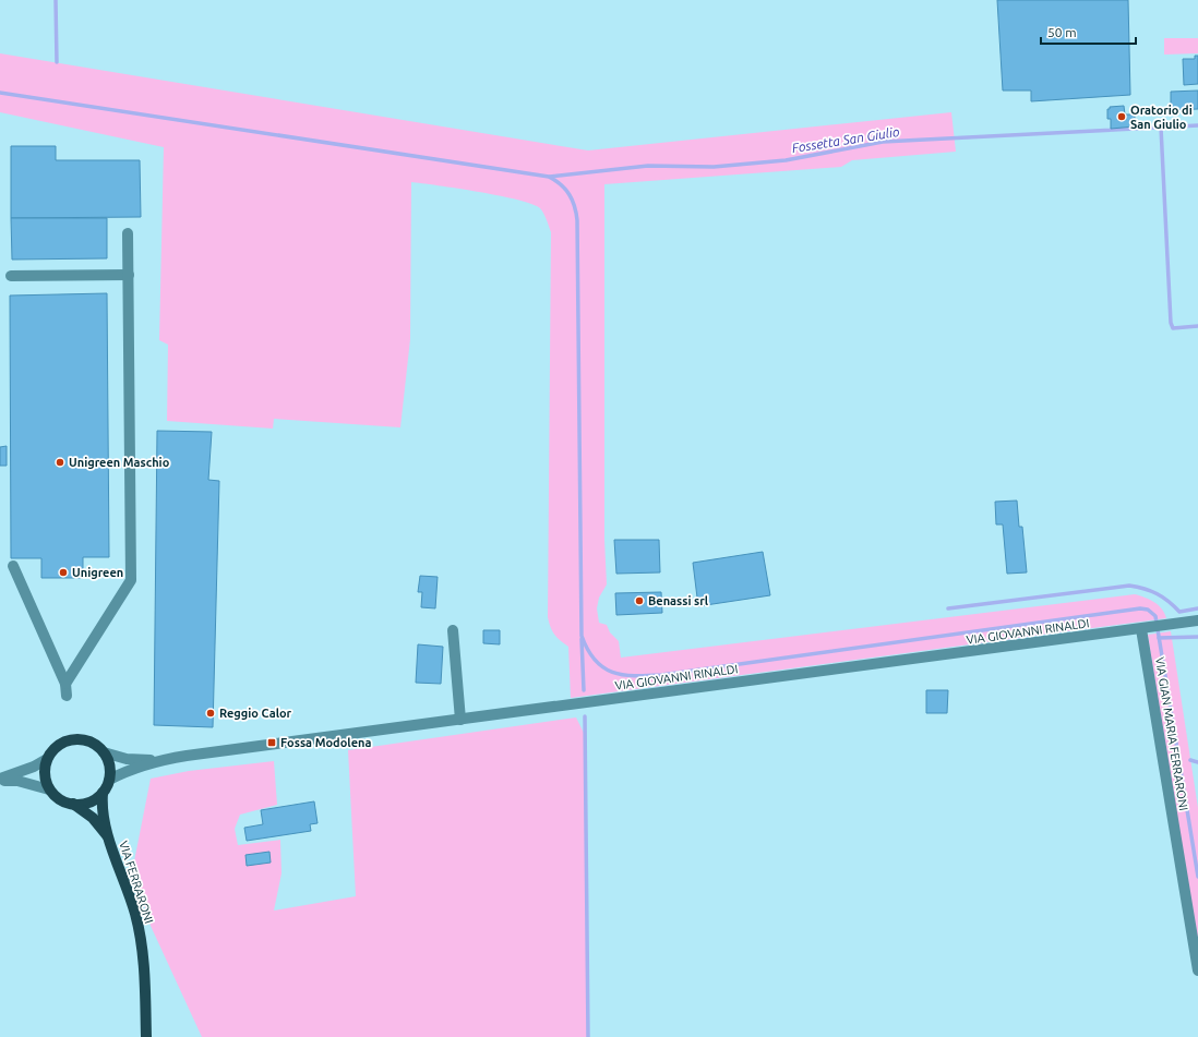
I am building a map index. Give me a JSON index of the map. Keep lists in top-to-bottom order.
{
  "streets": {
    "main road": ["VIA FERRARONI"],
    "street": ["VIA GIOVANNI RINALDI", "VIA GIAN MARIA FERRARONI"]
  },
  "crossings": [
    ["VIA GIOVANNI RINALDI", "VIA GIAN MARIA FERRARONI"],
    ["VIA GIOVANNI RINALDI", "VIA FERRARONI"]
  ],
  "water": ["Fossetta San Giulio"],
  "places": {
    "other": [
      "Oratorio di San Giulio",
      "Unigreen Maschio",
      "Unigreen",
      "Benassi srl",
      "Reggio Calor"
    ],
    "transit": ["Fossa Modolena"]
  },
  "scale_bar": "50 m"
}
